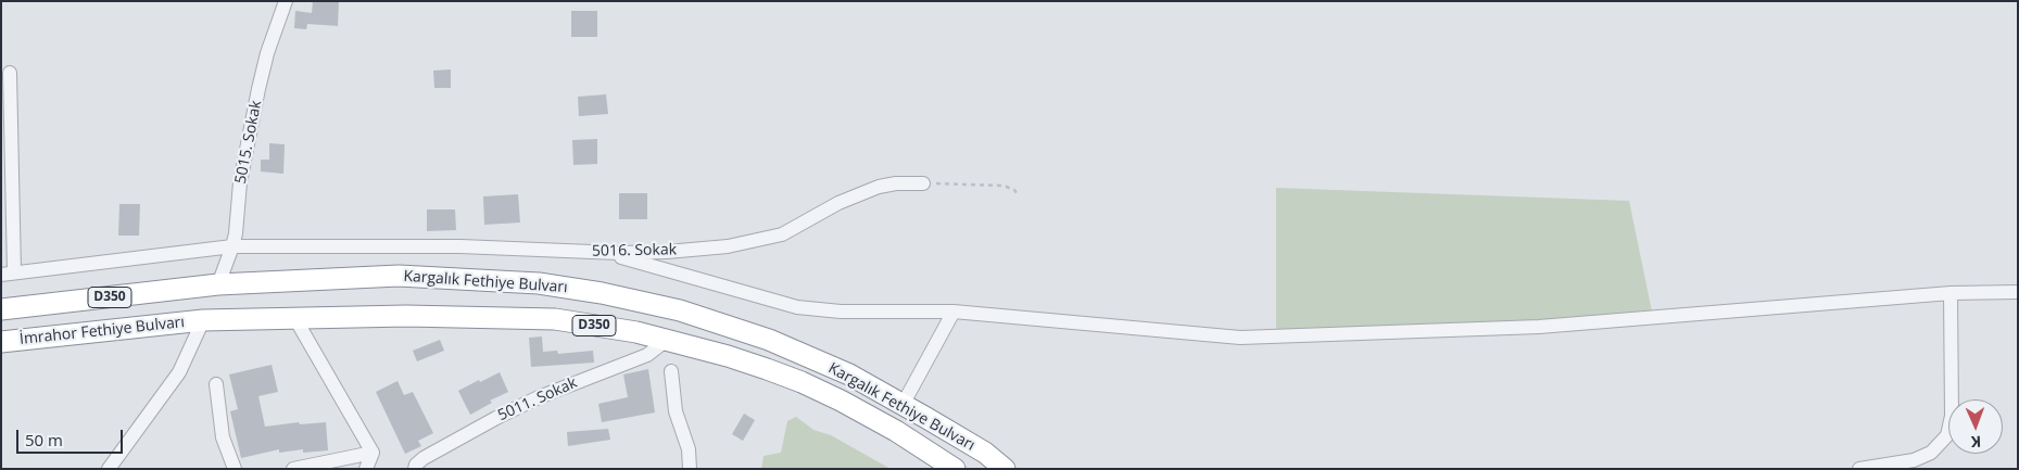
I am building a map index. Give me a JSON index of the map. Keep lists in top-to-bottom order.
{
  "streets": {
    "highway": ["Kargalık Fethiye Bulvarı", "D350", "İmrahor Fethiye Bulvarı"],
    "street": ["5015. Sokak", "5016. Sokak", "5011. Sokak"]
  },
  "crossings": [
    ["5015. Sokak", "5016. Sokak"],
    ["5015. Sokak", "Kargalık Fethiye Bulvarı"],
    ["5015. Sokak", "D350"],
    ["Kargalık Fethiye Bulvarı", "D350"],
    ["Kargalık Fethiye Bulvarı", "İmrahor Fethiye Bulvarı"],
    ["Kargalık Fethiye Bulvarı", "5011. Sokak"]
  ],
  "scale_bar": "50 m",
  "north": "bottom"
}
